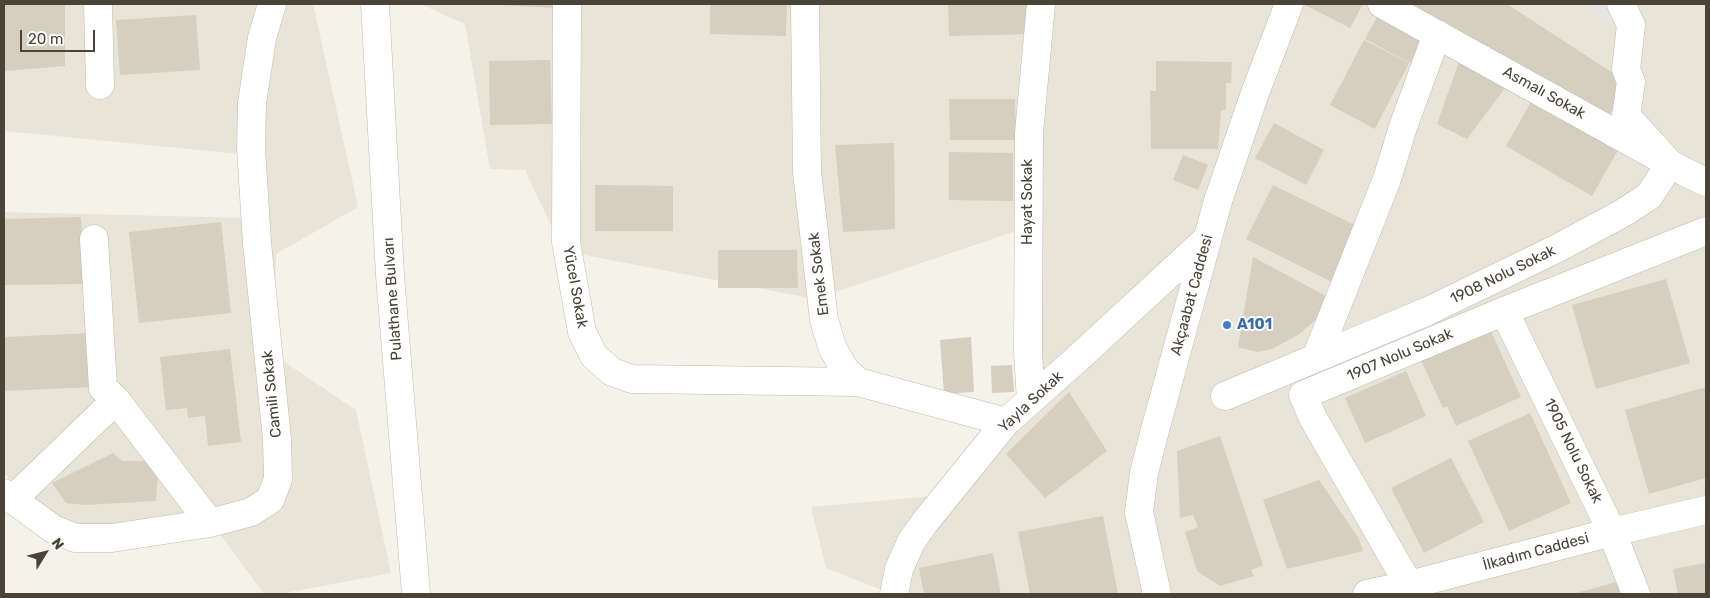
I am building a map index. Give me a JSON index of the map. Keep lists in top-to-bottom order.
{
  "streets": {
    "street": [
      "Asmalı Sokak",
      "Hayat Sokak",
      "Emek Sokak",
      "1908 Nolu Sokak",
      "Yücel Sokak",
      "Akçaabat Caddesi",
      "Pulathane Bulvarı",
      "1907 Nolu Sokak",
      "Camili Sokak",
      "Yayla Sokak",
      "1905 Nolu Sokak",
      "İlkadım Caddesi"
    ]
  },
  "crossings": [
    ["Asmalı Sokak", "1908 Nolu Sokak"],
    ["Hayat Sokak", "Yayla Sokak"],
    ["Emek Sokak", "Yücel Sokak"],
    ["Akçaabat Caddesi", "Yayla Sokak"],
    ["1907 Nolu Sokak", "1905 Nolu Sokak"],
    ["1905 Nolu Sokak", "İlkadım Caddesi"]
  ],
  "places": ["A101"],
  "scale_bar": "20 m",
  "north": "top right"
}
